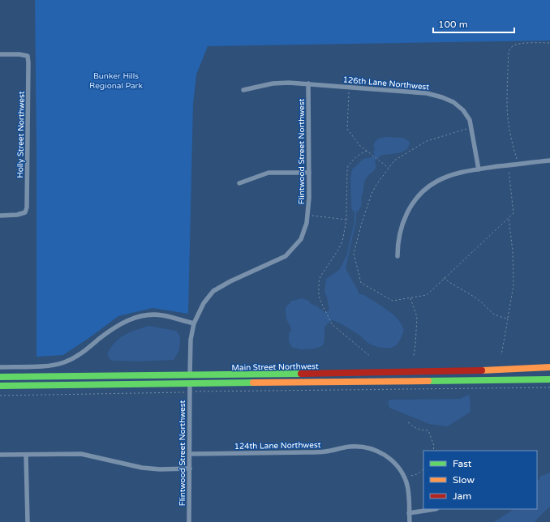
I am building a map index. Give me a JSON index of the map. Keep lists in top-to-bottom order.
{
  "streets": {
    "main road": ["Main Street Northwest"],
    "street": [
      "126th Lane Northwest",
      "Holly Street Northwest",
      "Flintwood Street Northwest",
      "124th Lane Northwest"
    ]
  },
  "crossings": [
    ["126th Lane Northwest", "Flintwood Street Northwest"],
    ["Flintwood Street Northwest", "Main Street Northwest"],
    ["Flintwood Street Northwest", "124th Lane Northwest"]
  ],
  "parks": ["Bunker Hills Regional Park"],
  "legend": ["Fast", "Slow", "Jam"],
  "scale_bar": "100 m"
}
